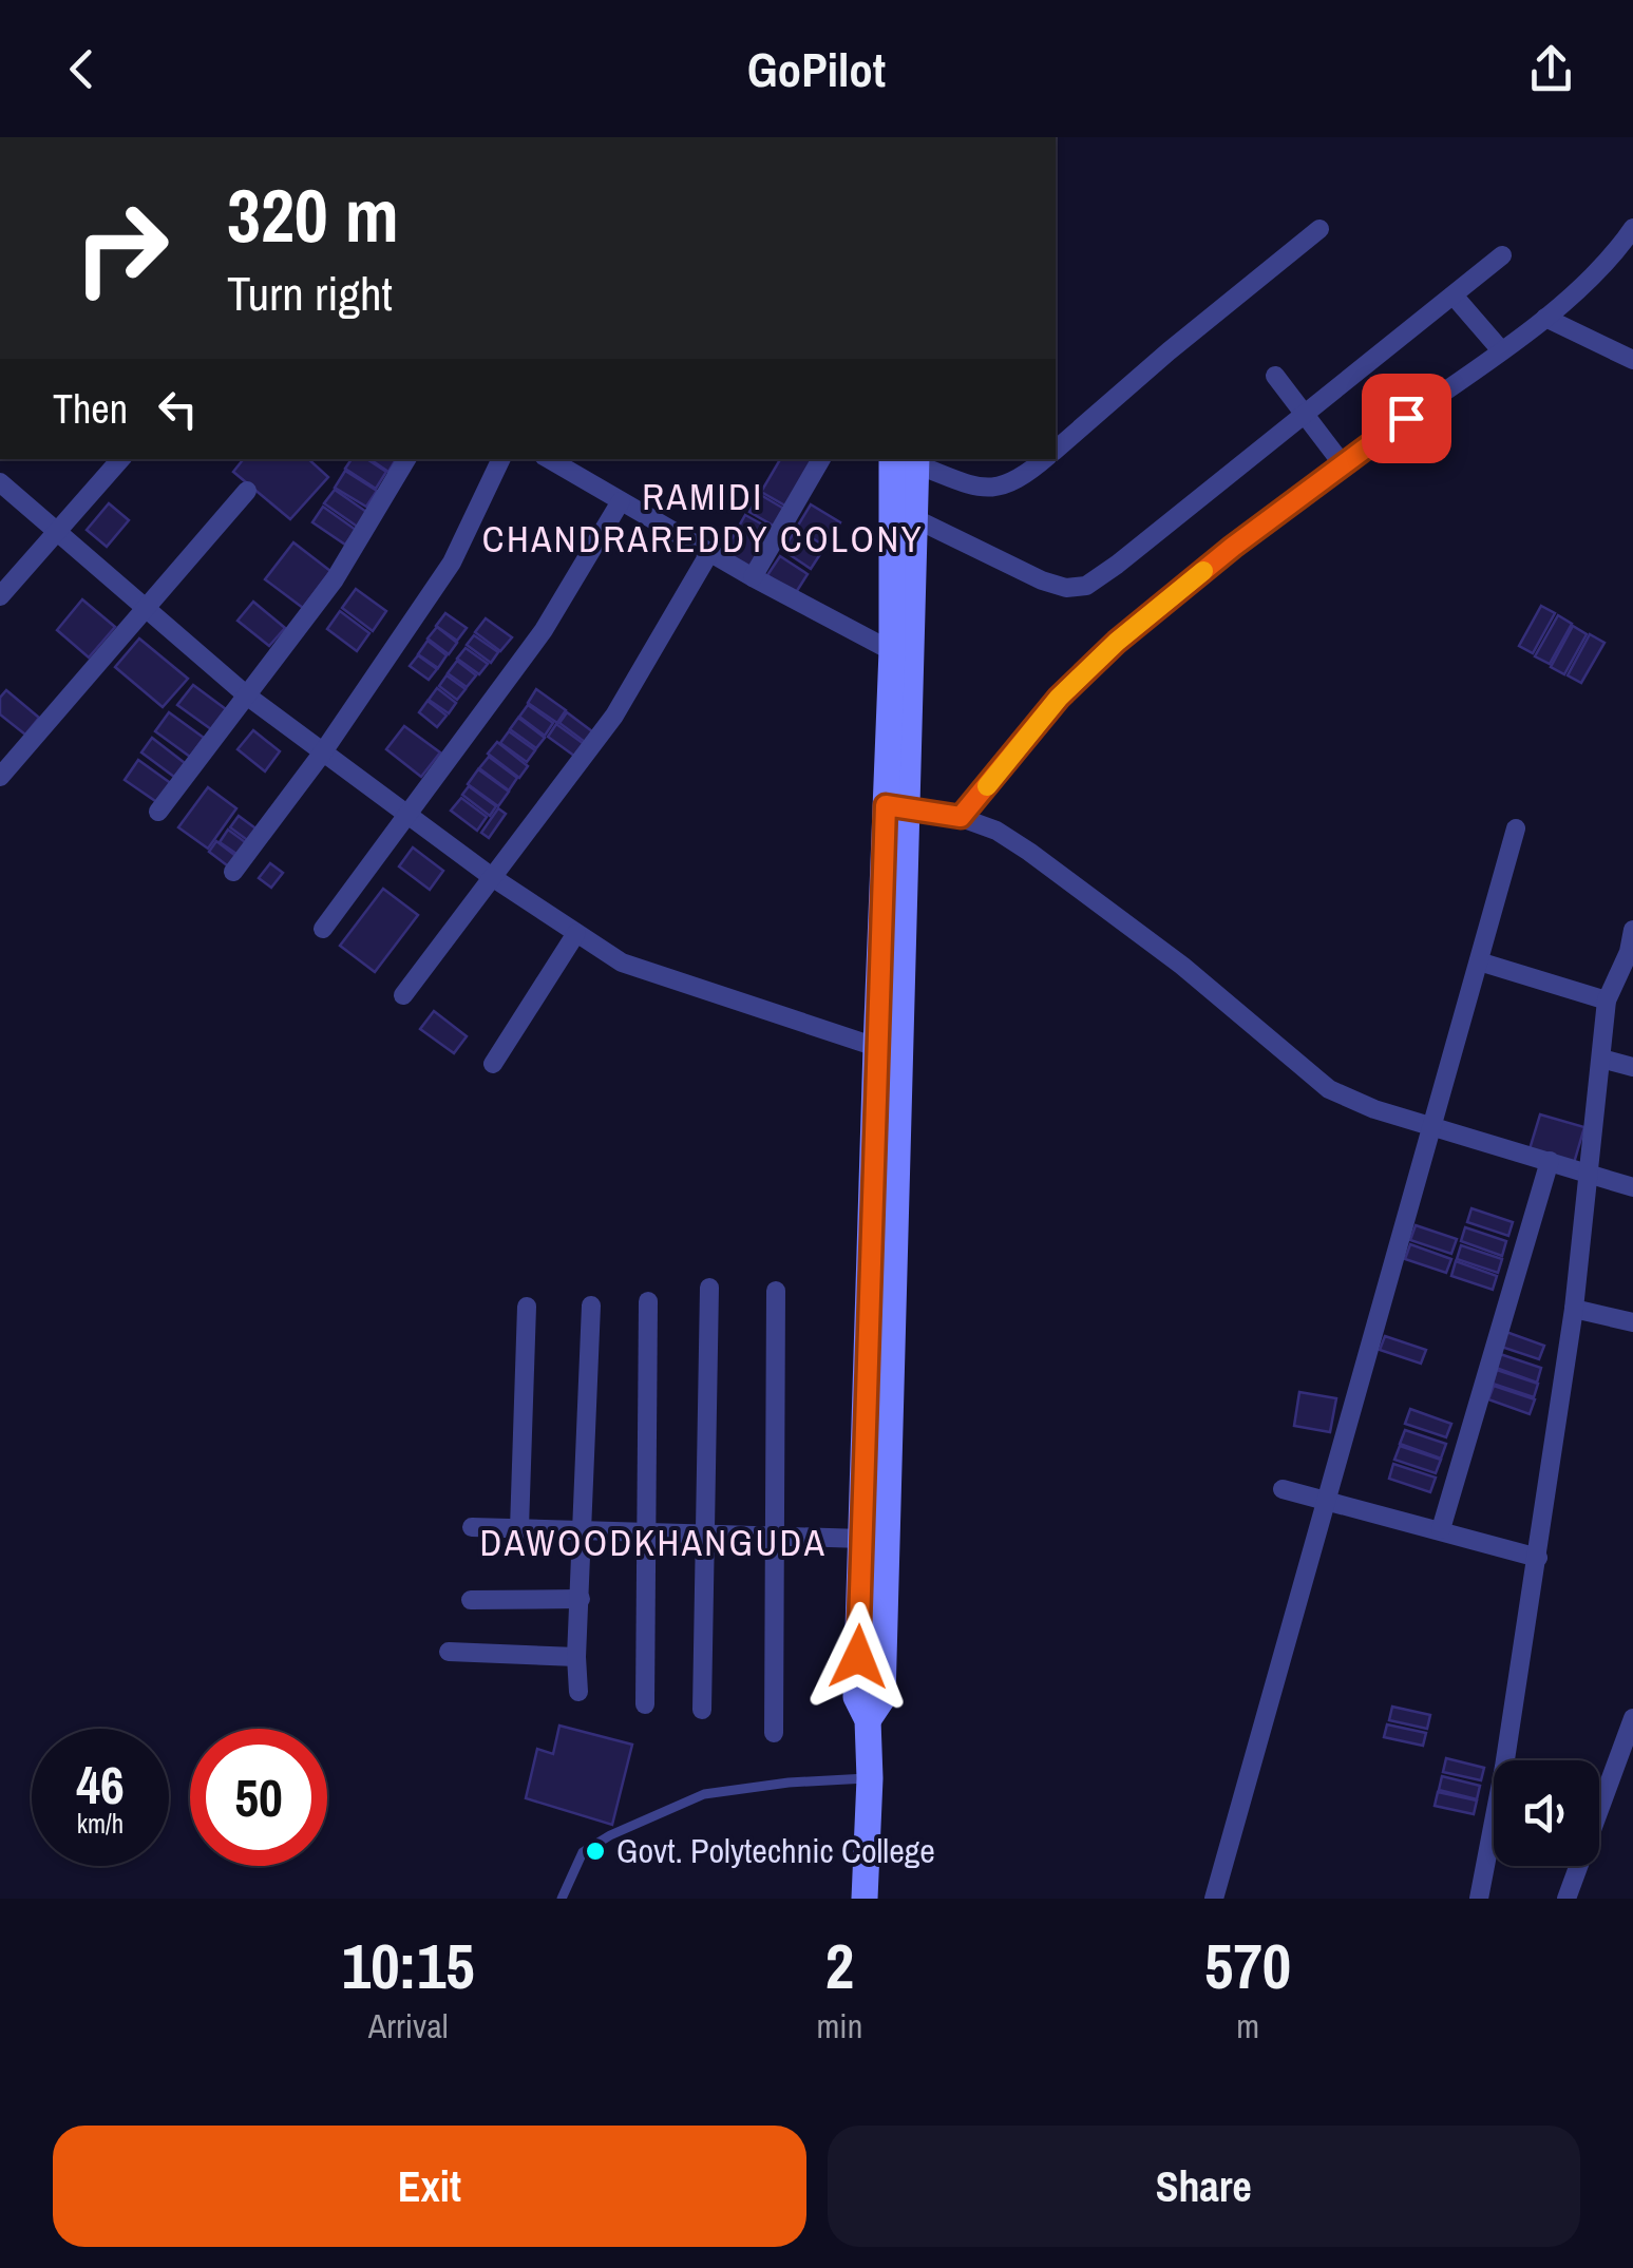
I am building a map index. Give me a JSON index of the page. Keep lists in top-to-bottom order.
{
  "districts": ["RAMIDI CHANDRAREDDY COLONY", "DAWOODKHANGUDA"],
  "places": ["Govt. Polytechnic College"],
  "page": {
    "header": "GoPilot",
    "turn": ["320 m", "Turn right"],
    "then": "Then",
    "speed": "46 km/h",
    "limit": "50",
    "eta": [
      "10:15",
      "Arrival",
      "2",
      "min",
      "570",
      "m"
    ],
    "buttons": ["Exit", "Share"]
  }
}
